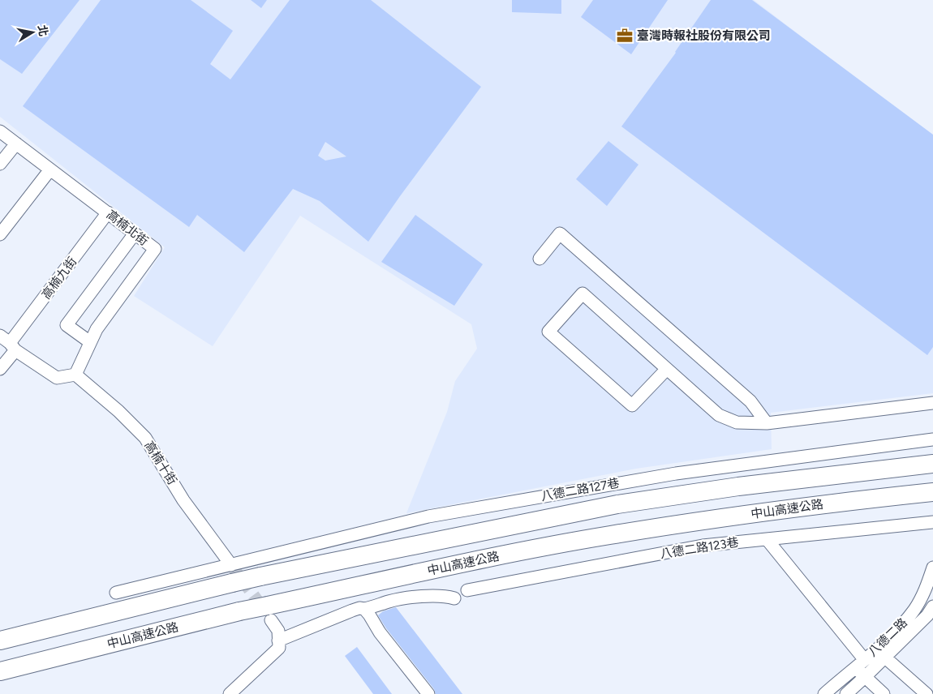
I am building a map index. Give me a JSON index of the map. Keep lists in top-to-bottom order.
{
  "streets": {
    "highway": ["中山高速公路"],
    "street": [
      "高楠北街",
      "高楠九街",
      "高楠十街",
      "八德二路127巷",
      "八德二路123巷",
      "八德二路"
    ]
  },
  "crossings": [
    ["高楠北街", "高楠九街"],
    ["高楠北街", "高楠十街"],
    ["高楠十街", "八德二路127巷"]
  ],
  "places": {
    "office": ["臺灣時報社股份有限公司"]
  },
  "north": "right"
}
